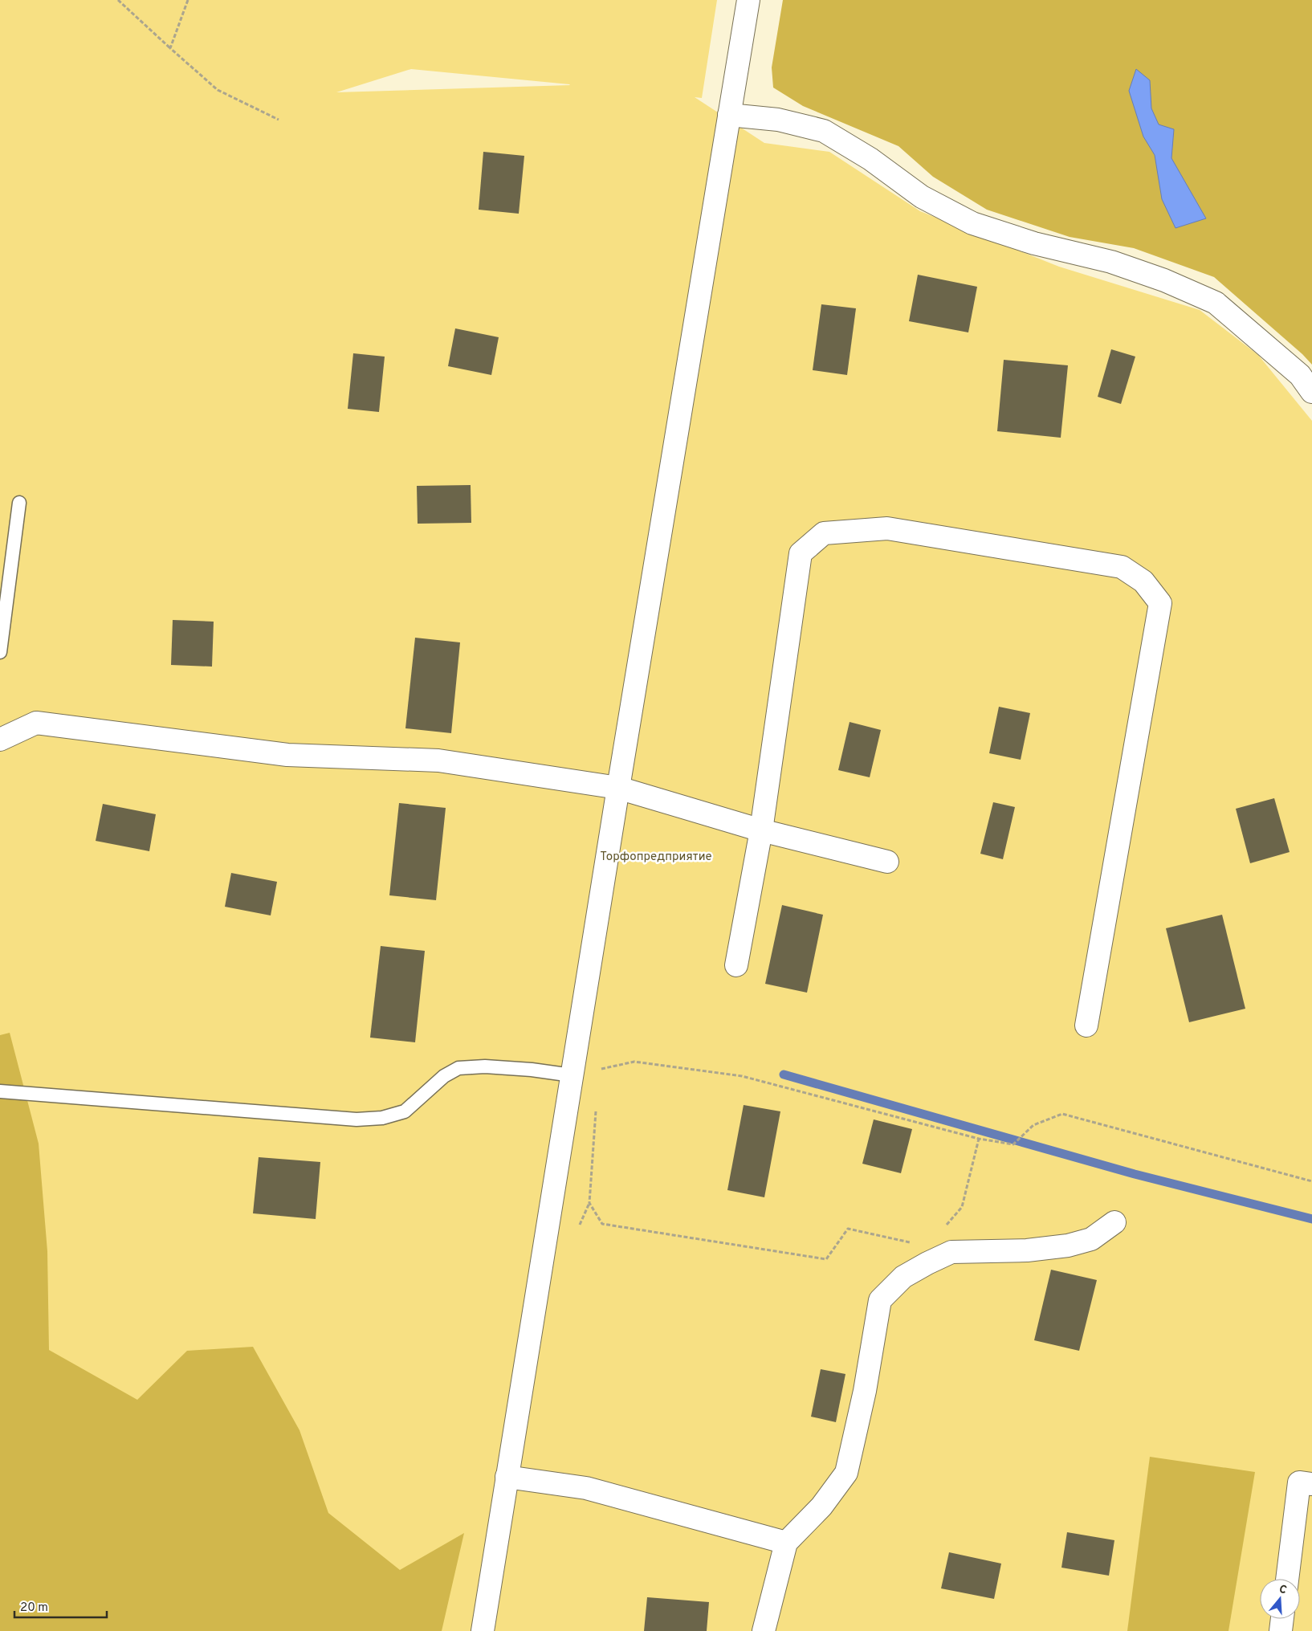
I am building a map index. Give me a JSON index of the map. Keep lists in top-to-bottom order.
{
  "parks": ["Торфопредприятие"],
  "scale_bar": "20 m",
  "north": "top"
}
